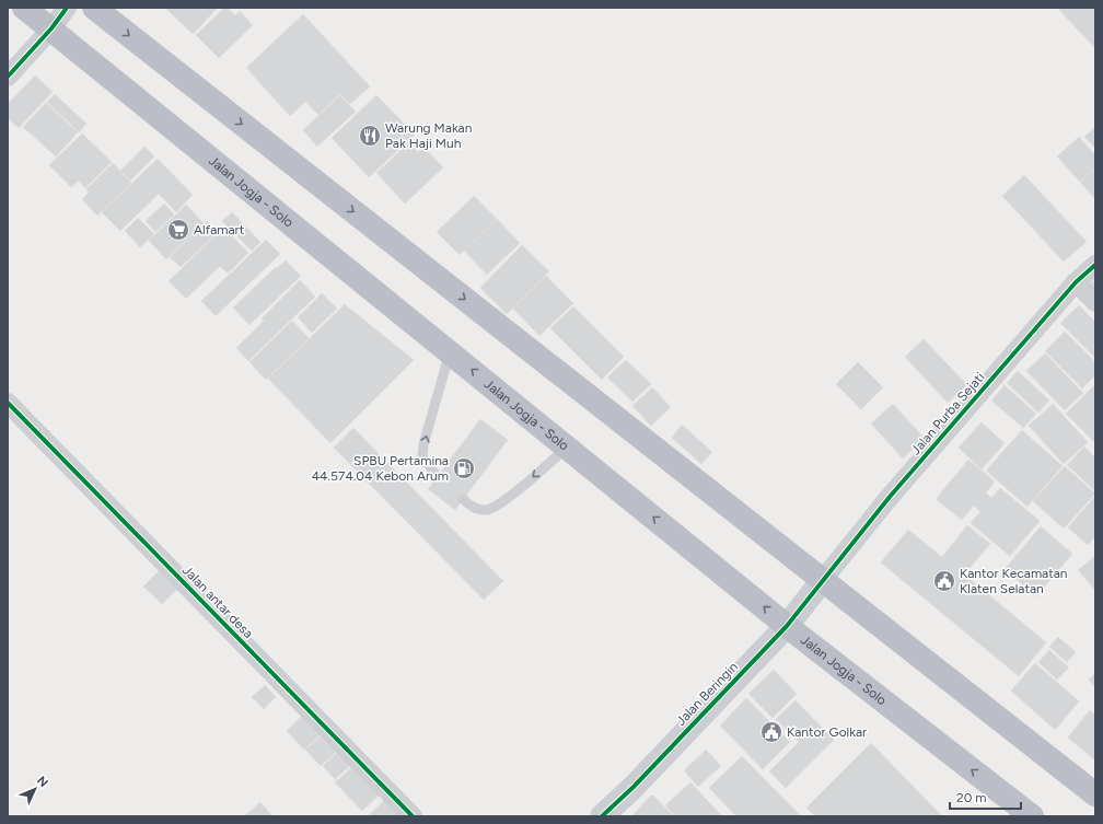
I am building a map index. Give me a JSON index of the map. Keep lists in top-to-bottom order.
{
  "streets": {
    "highway": ["Jalan Jogja - Solo"],
    "street": ["Jalan Purba Sejati", "Jalan antar desa", "Jalan Beringin"]
  },
  "crossings": [
    ["Jalan Jogja - Solo", "Jalan Beringin"],
    ["Jalan Purba Sejati", "Jalan Beringin"]
  ],
  "places": {
    "restaurant": ["Warung Makan Pak Haji Muh"],
    "supermarket": ["Alfamart"],
    "fuel station": ["SPBU Pertamina 44.574.04 Kebon Arum"],
    "public building": ["Kantor Kecamatan Klaten Selatan", "Kantor Golkar"]
  },
  "scale_bar": "20 m",
  "north": "top right"
}
